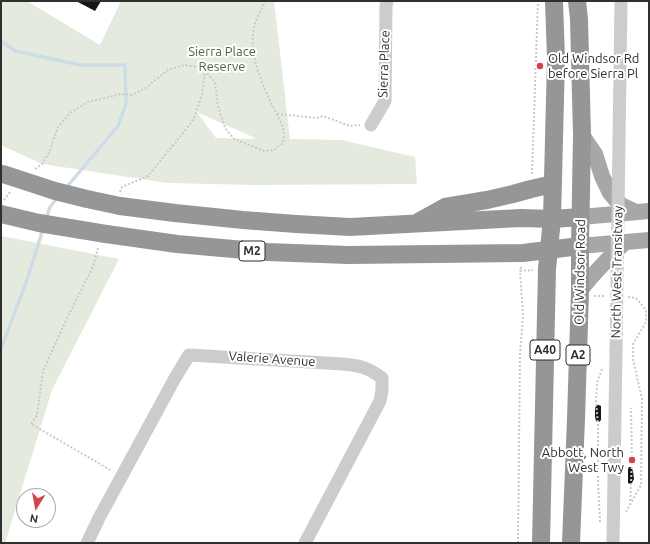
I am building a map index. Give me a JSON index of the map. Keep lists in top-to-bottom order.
{
  "streets": {
    "highway": [
      "M2",
      "Old Windsor Road",
      "A40",
      "A2"
    ],
    "street": ["Sierra Place", "North West Transitway", "Valerie Avenue"]
  },
  "crossings": [
    ["M2", "A40"]
  ],
  "parks": ["Sierra Place Reserve"],
  "places": ["Old Windsor Rd before Sierra Pl", "Abbott, North West Twy"],
  "north": "bottom"
}
